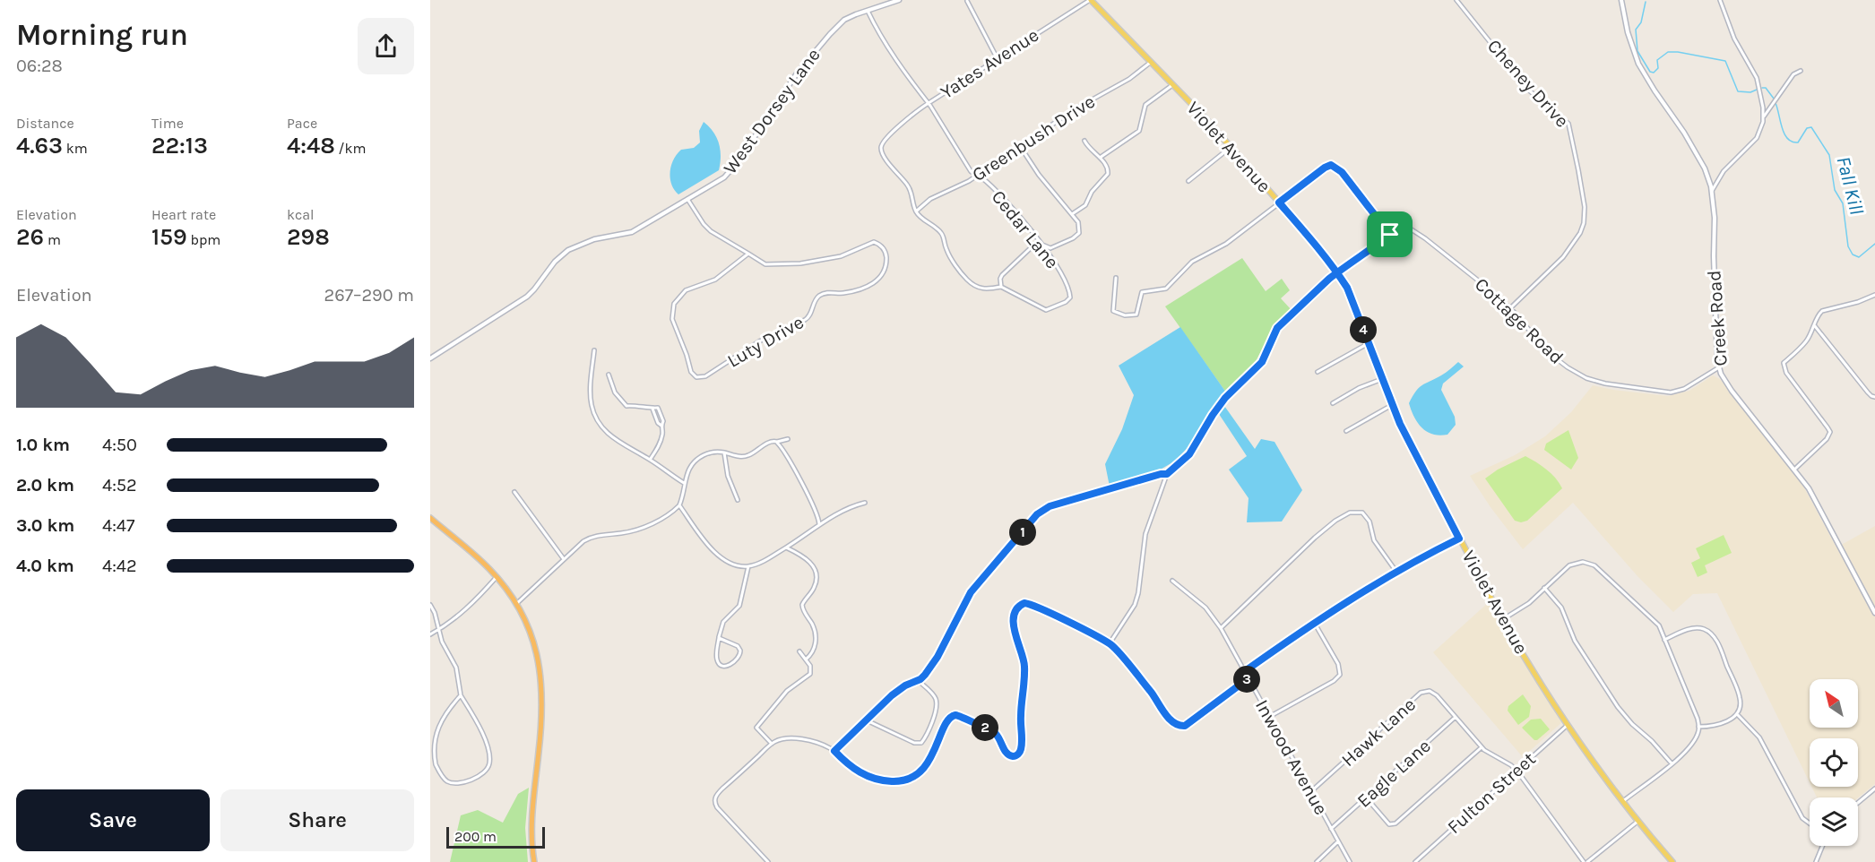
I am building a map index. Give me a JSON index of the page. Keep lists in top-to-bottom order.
{
  "streets": {
    "main road": ["Violet Avenue"],
    "street": [
      "Yates Avenue",
      "Cheney Drive",
      "West Dorsey Lane",
      "Greenbush Drive",
      "Cedar Lane",
      "Creek Road",
      "Cottage Road",
      "Luty Drive",
      "Hawk Lane",
      "Inwood Avenue",
      "Eagle Lane",
      "Fulton Street"
    ]
  },
  "crossings": [
    ["Yates Avenue", "West Dorsey Lane"],
    ["Yates Avenue", "Violet Avenue"],
    ["Yates Avenue", "Cedar Lane"],
    ["Cheney Drive", "Cottage Road"],
    ["West Dorsey Lane", "Luty Drive"],
    ["Greenbush Drive", "Violet Avenue"],
    ["Greenbush Drive", "Cedar Lane"],
    ["Violet Avenue", "Cottage Road"],
    ["Violet Avenue", "Fulton Street"],
    ["Creek Road", "Cottage Road"],
    ["Hawk Lane", "Inwood Avenue"],
    ["Hawk Lane", "Eagle Lane"],
    ["Hawk Lane", "Fulton Street"],
    ["Inwood Avenue", "Eagle Lane"]
  ],
  "water": ["Fall Kill"],
  "scale_bar": "200 m",
  "north": "top left",
  "page": {
    "heading": ["Morning run", "06:28"],
    "stats": [
      ["Distance", "4.63 km"],
      ["Time", "22:13"],
      ["Pace", "4:48 /km"],
      ["Elevation", "26 m"],
      ["Heart rate", "159 bpm"],
      ["kcal", "298"]
    ],
    "chart": ["Elevation", "267–290 m"],
    "pins": [
      "4",
      "1",
      "3",
      "2"
    ],
    "list": [
      {
        "name": "1.0 km",
        "note": "4:50"
      },
      {
        "name": "2.0 km",
        "note": "4:52"
      },
      {
        "name": "3.0 km",
        "note": "4:47"
      },
      {
        "name": "4.0 km",
        "note": "4:42"
      }
    ],
    "buttons": ["Save", "Share"],
    "scale": "200 m"
  }
}
